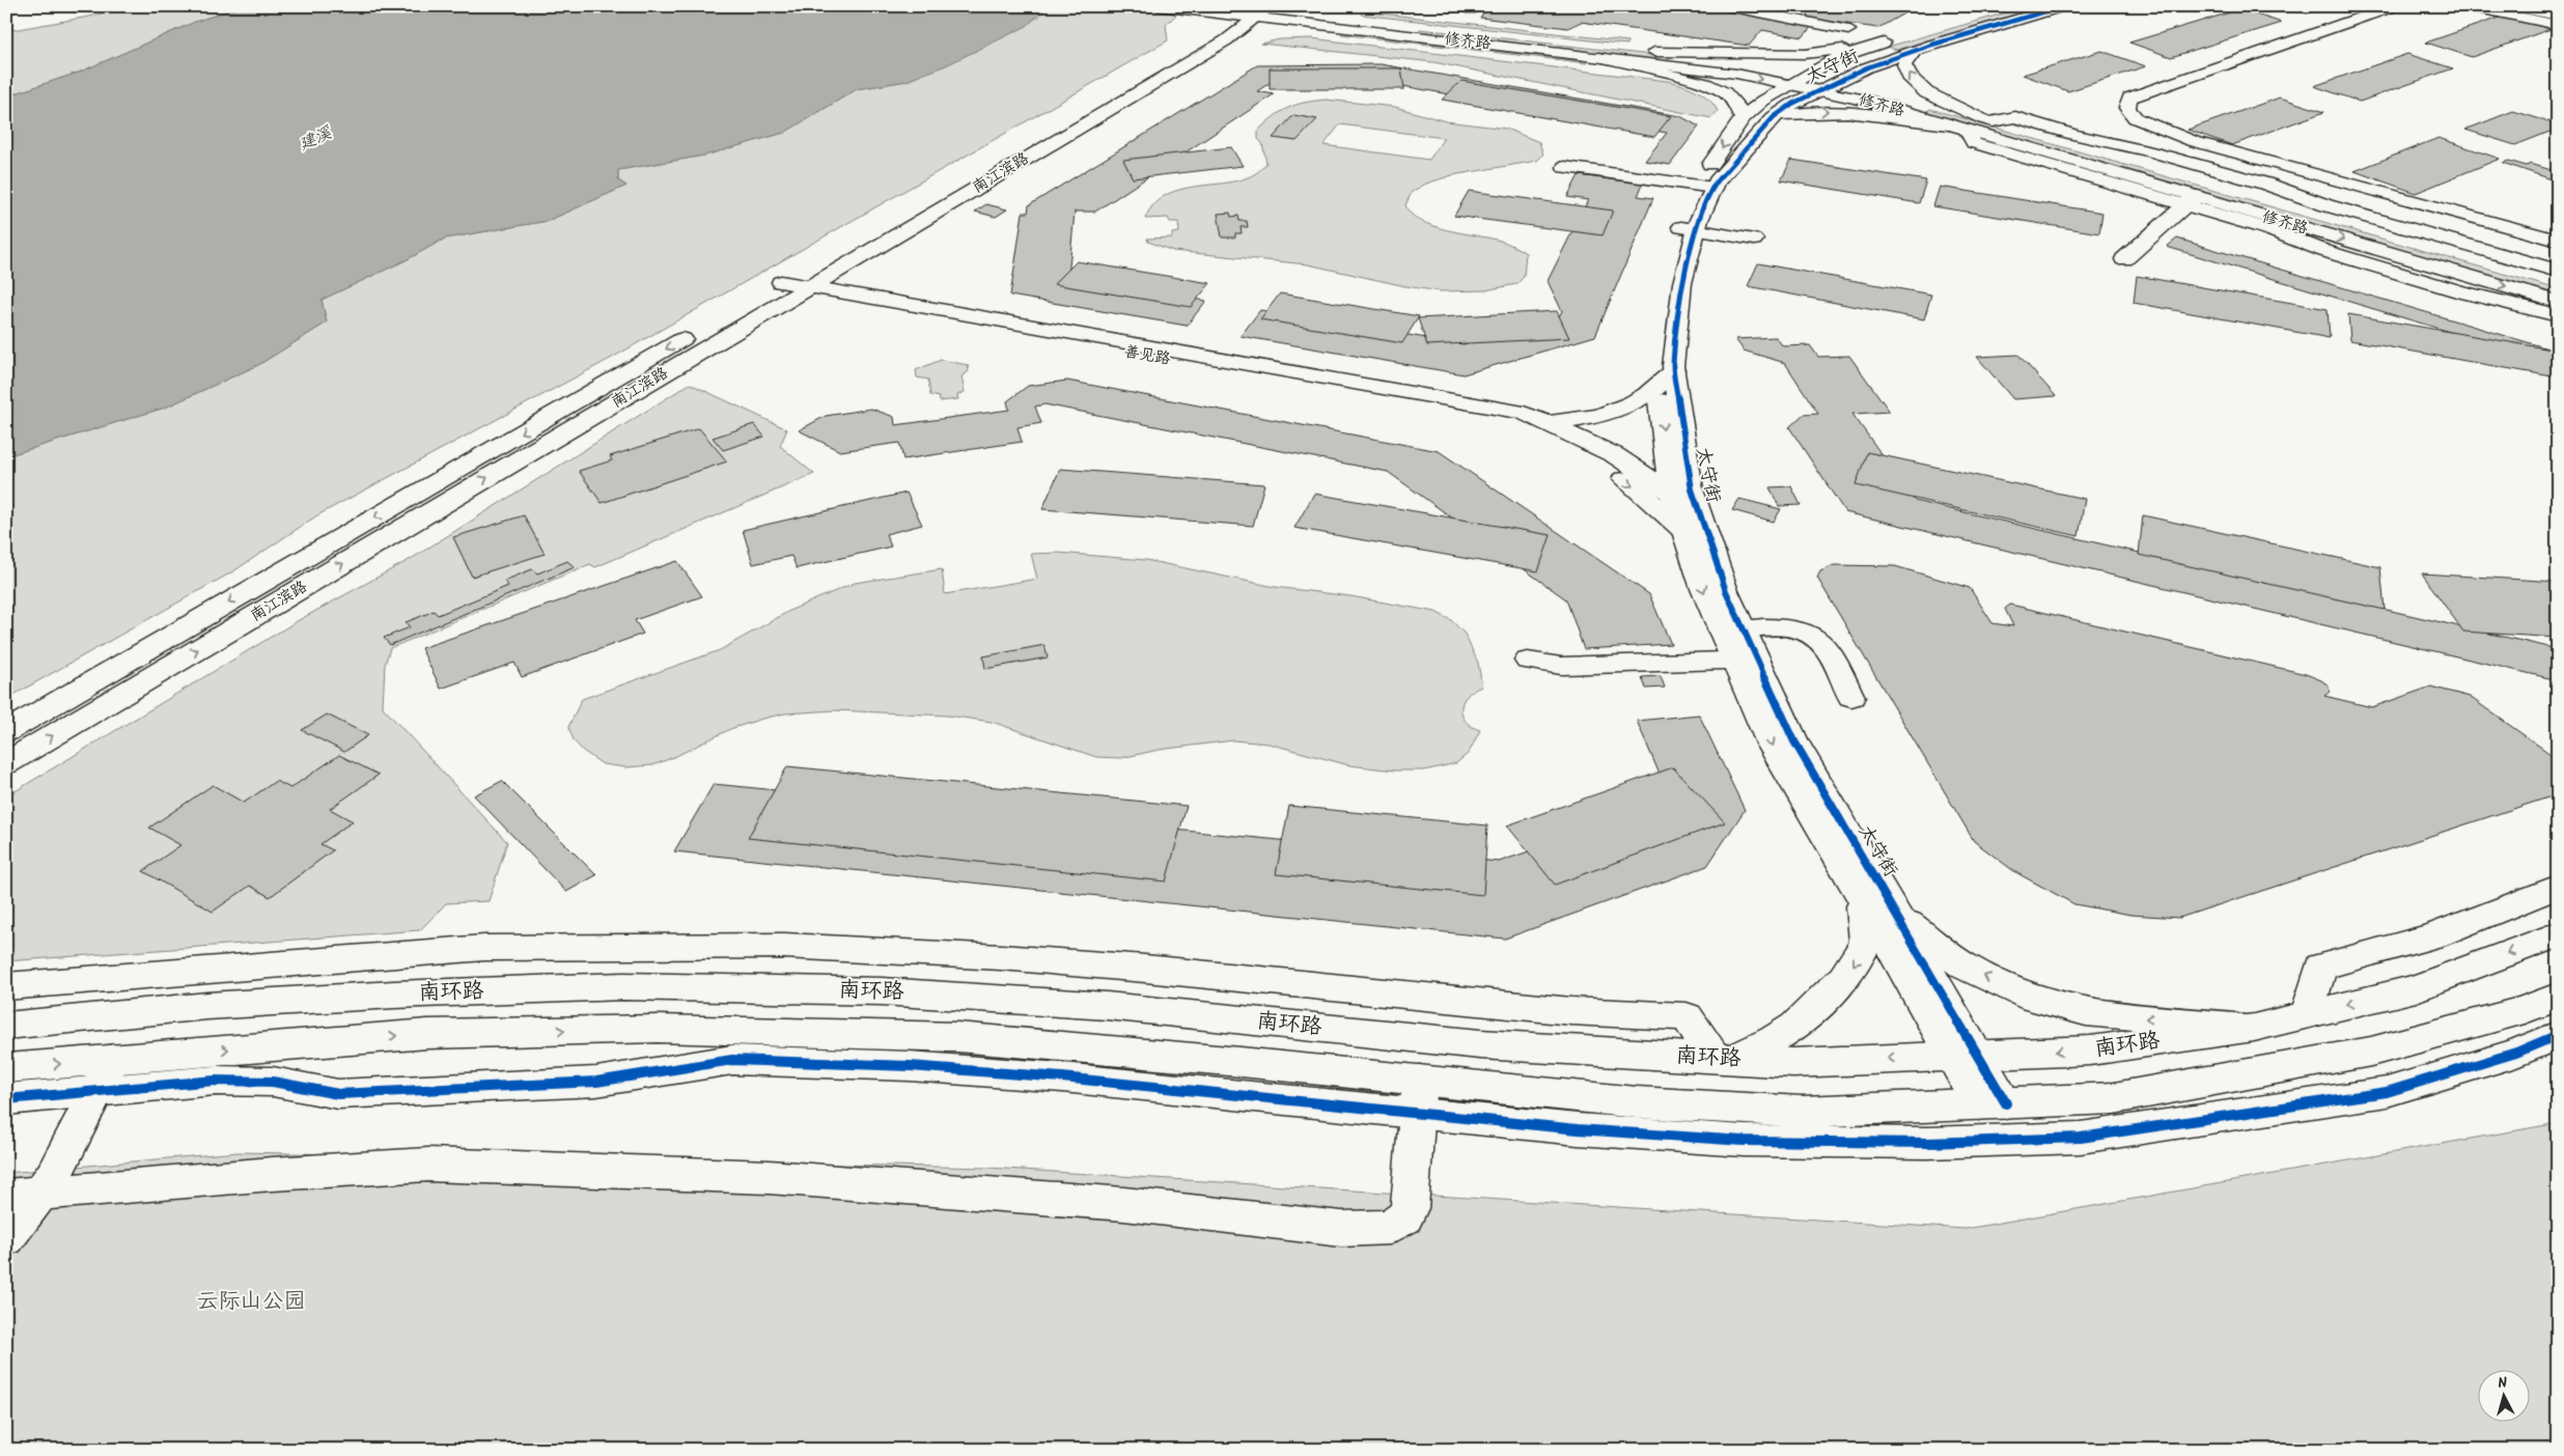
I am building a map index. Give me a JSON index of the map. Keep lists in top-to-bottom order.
{
  "streets": {
    "street": [
      "修齐路",
      "太守街",
      "南江滨路",
      "善见路",
      "南环路"
    ]
  },
  "crossings": [
    ["修齐路", "太守街"],
    ["修齐路", "南江滨路"],
    ["太守街", "南环路"],
    ["南江滨路", "善见路"]
  ],
  "water": ["建溪"],
  "parks": ["云际山公园"],
  "north": "top"
}
